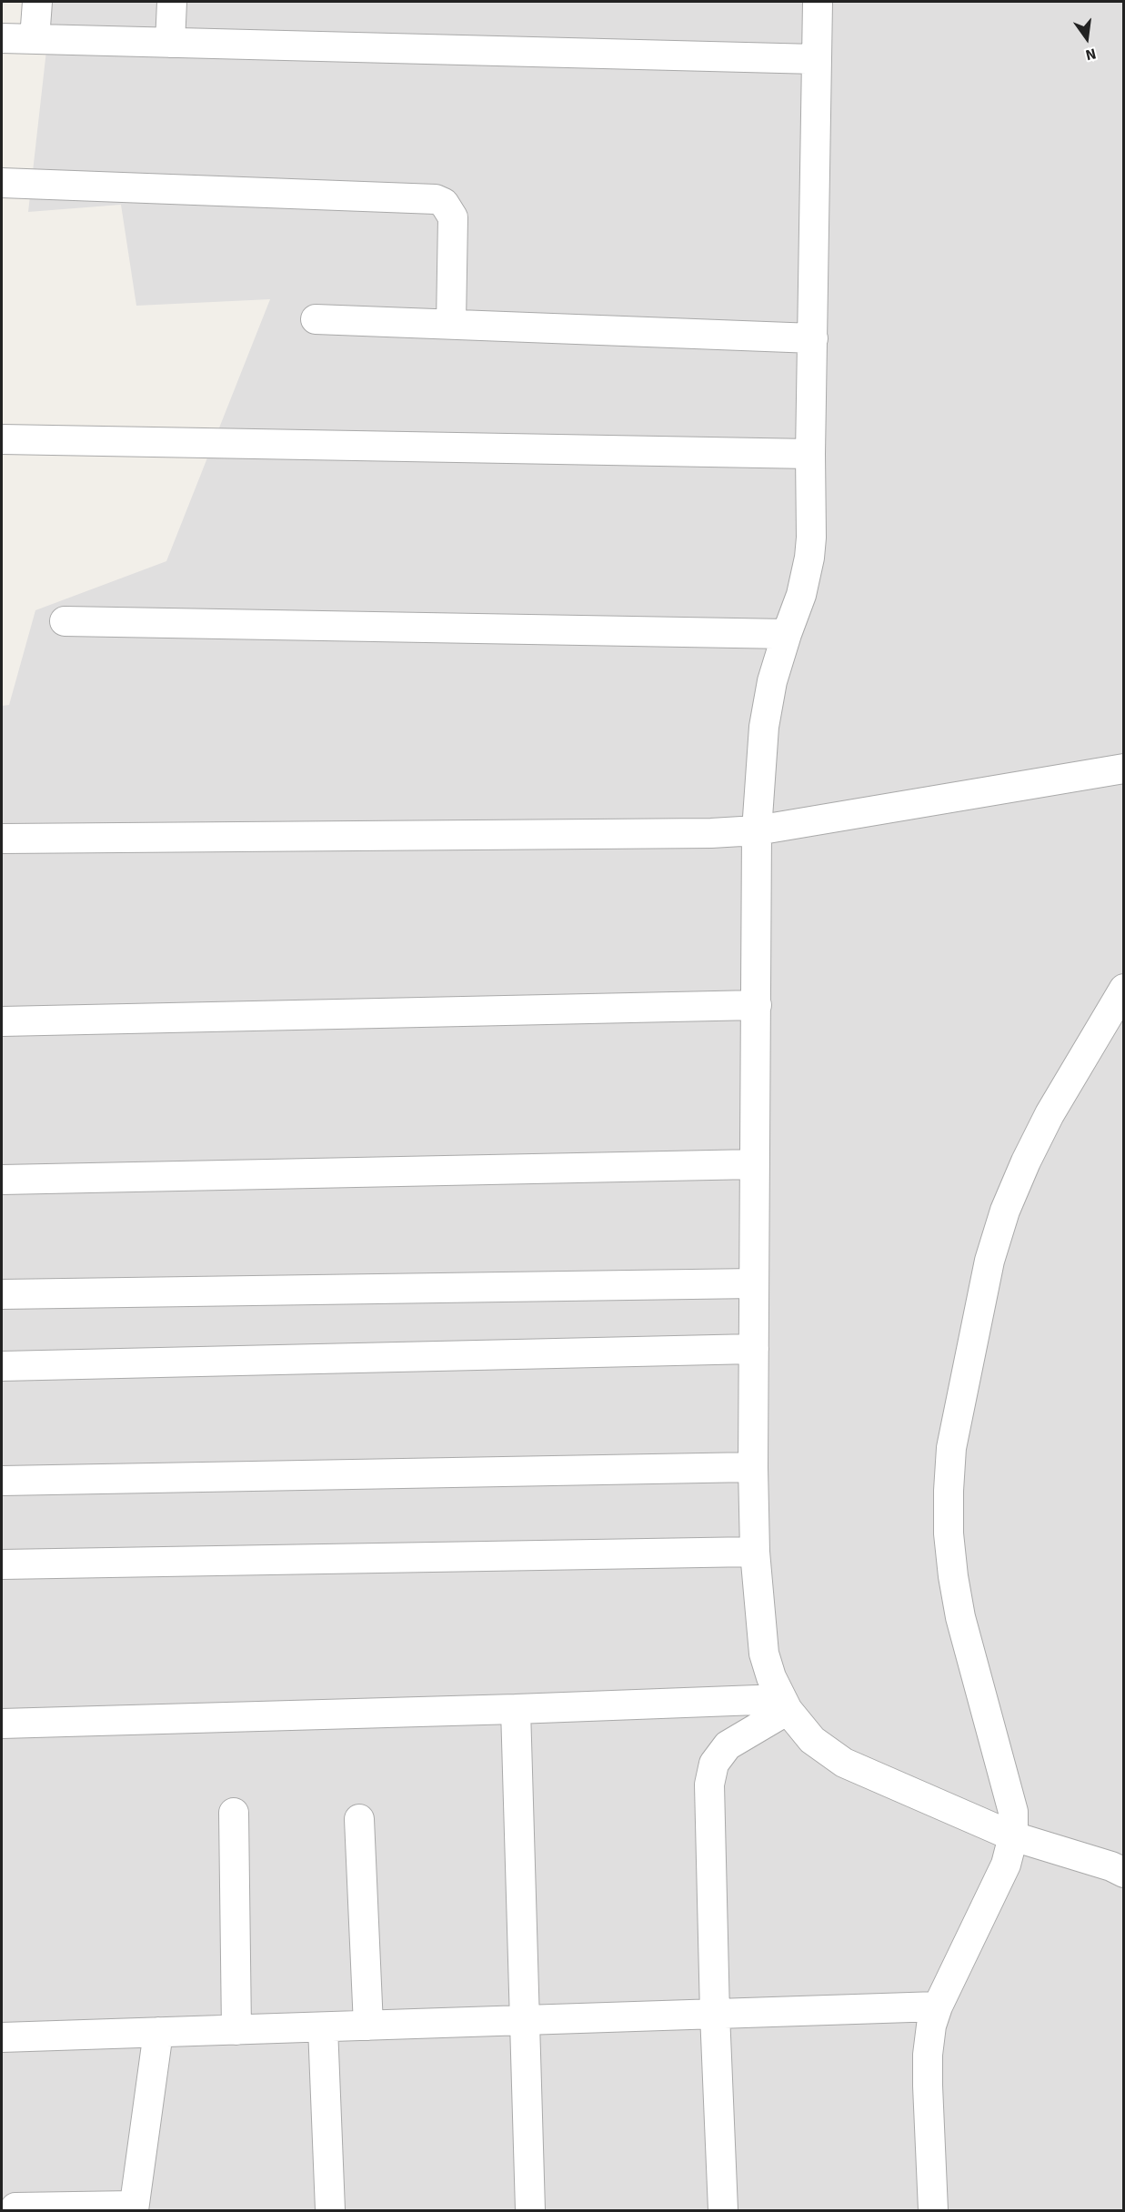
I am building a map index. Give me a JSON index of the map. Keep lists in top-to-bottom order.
{
  "north": "bottom"
}
